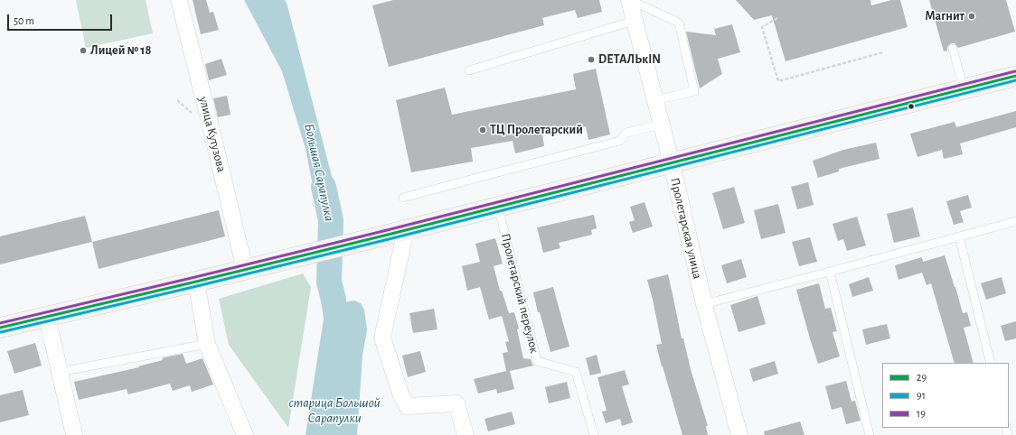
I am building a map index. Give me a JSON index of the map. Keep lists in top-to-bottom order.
{
  "streets": {
    "street": ["улица Кутузова", "Пролетарская улица"],
    "lane": ["Пролетарский переулок"]
  },
  "water": ["Большая Сарапулка", "старица Большой Сарапулки"],
  "places": [
    "Магнит",
    "Лицей № 18",
    "DЕТАЛЬкIN",
    "ТЦ Пролетарский"
  ],
  "lines": ["transit line 19", "transit line 29", "transit line 91"],
  "legend": ["29", "91", "19"],
  "scale_bar": "50 m"
}
